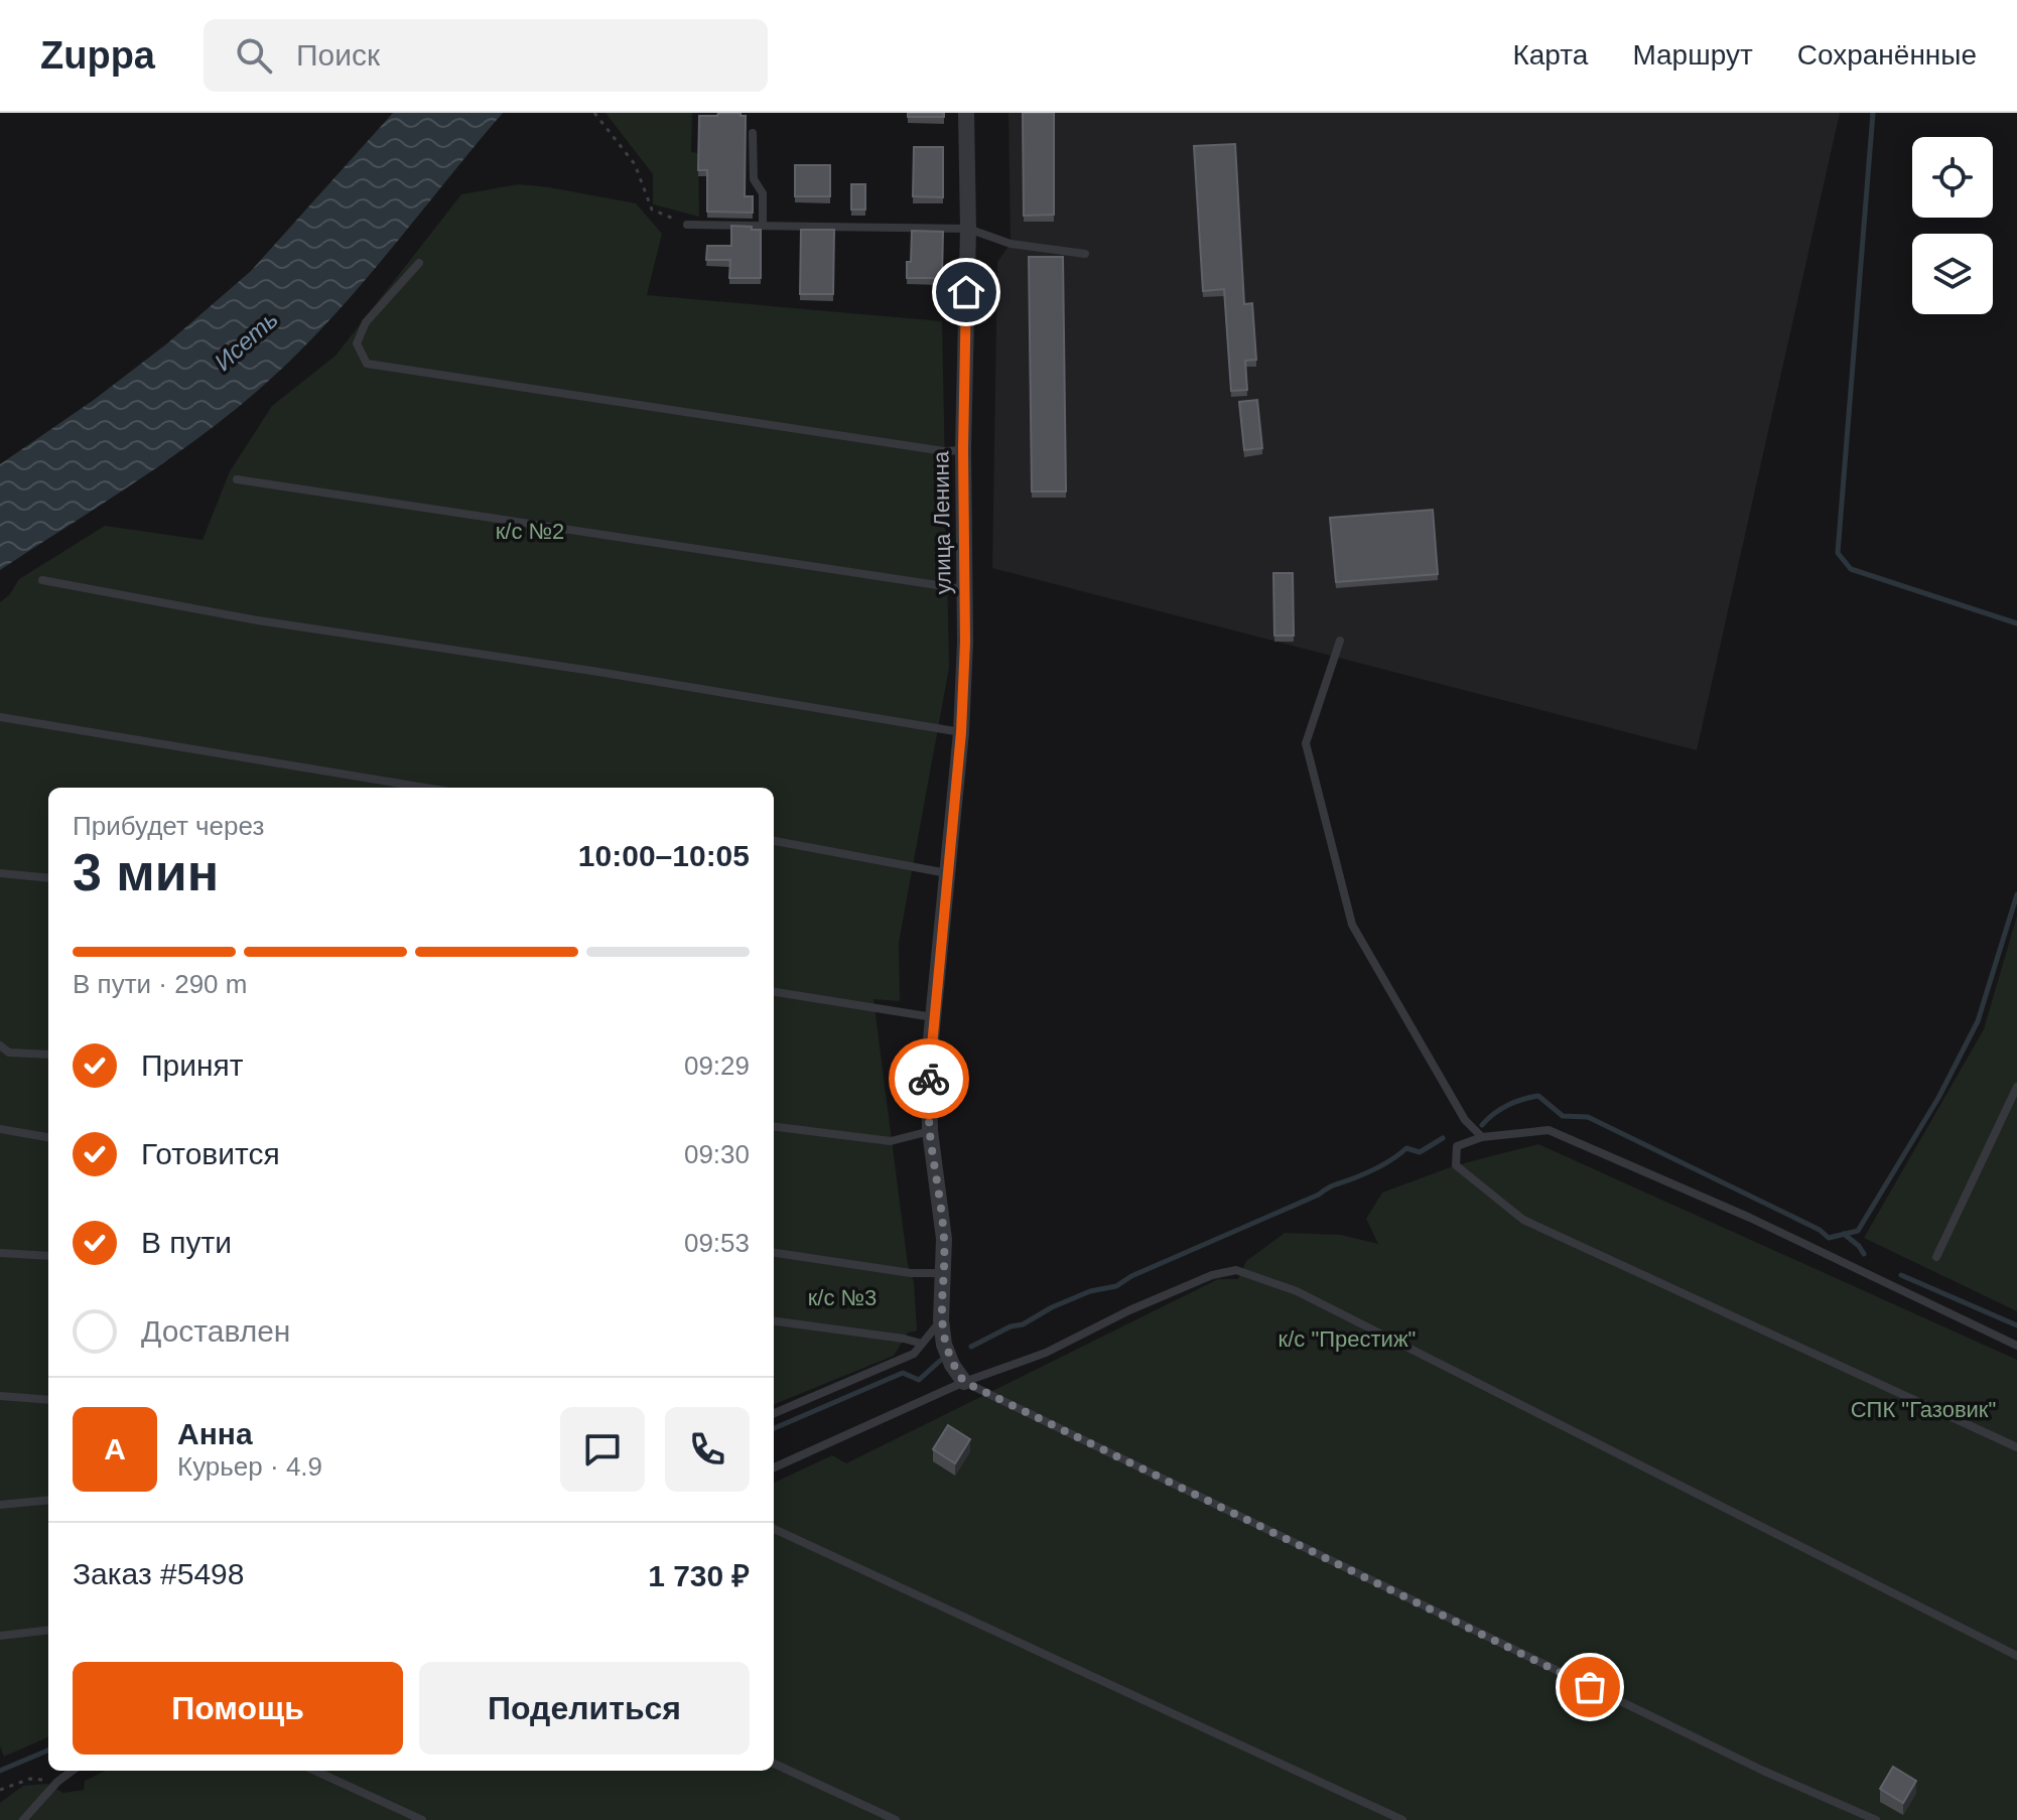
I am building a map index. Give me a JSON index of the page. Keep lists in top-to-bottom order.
{
  "streets": {
    "street": ["улица Ленина"]
  },
  "water": ["Исеть"],
  "parks": [
    "к/с №2",
    "к/с №3",
    "к/с \"Престиж\"",
    "СПК \"Газовик\""
  ],
  "page": {
    "header": "Zuppa",
    "search": "Поиск",
    "nav": ["Карта", "Маршрут", "Сохранённые"],
    "heading": ["3 мин", "Прибудет через", "10:00–10:05"],
    "panel": [
      "Анна",
      "Курьер · 4.9",
      "Заказ #5498",
      "1 730 ₽"
    ],
    "bar": "В пути · 290 m",
    "list": [
      ["Принят", "09:29"],
      ["Готовится", "09:30"],
      ["В пути", "09:53"],
      "Доставлен"
    ],
    "round": "А",
    "buttons": ["Помощь", "Поделиться"]
  }
}
